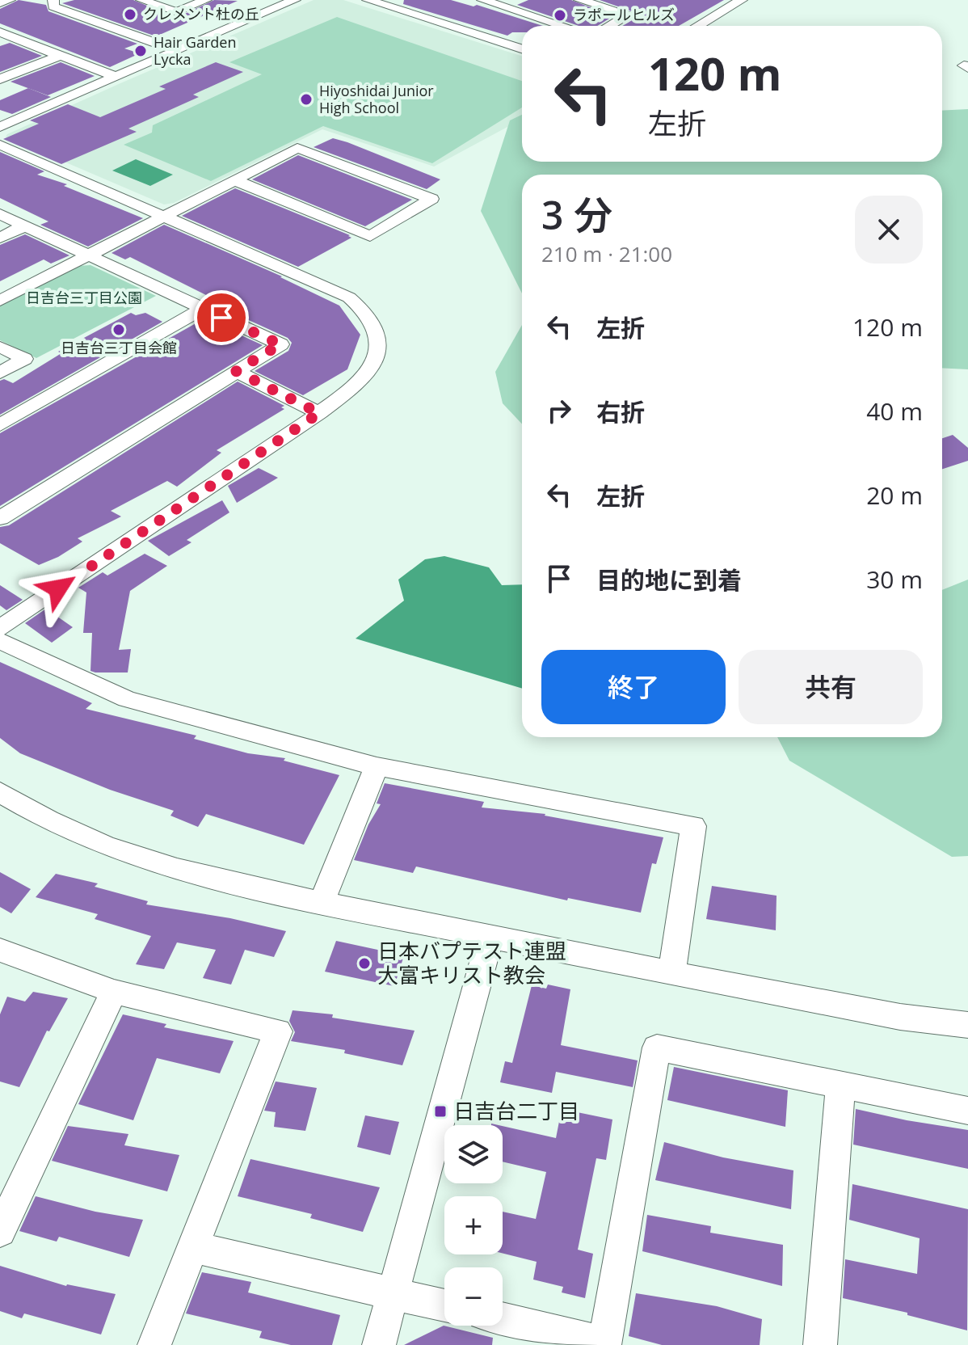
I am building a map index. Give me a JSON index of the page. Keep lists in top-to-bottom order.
{
  "parks": ["日吉台三丁目公園"],
  "places": {
    "other": [
      "クレメント杜の丘",
      "ラポールヒルズ",
      "Hair Garden Lycka",
      "Hiyoshidai Junior High School",
      "日吉台三丁目会館",
      "日本バプテスト連盟 大富キリスト教会"
    ],
    "transit": ["日吉台二丁目"]
  },
  "page": {
    "turn": ["120 m", "左折"],
    "heading": ["3 分", "210 m · 21:00"],
    "list": [
      {
        "name": "左折",
        "value": "120 m"
      },
      {
        "name": "右折",
        "value": "40 m"
      },
      {
        "name": "左折",
        "value": "20 m"
      },
      {
        "name": "目的地に到着",
        "value": "30 m"
      }
    ],
    "buttons": ["終了", "共有"],
    "map_buttons": ["+", "−"]
  }
}
